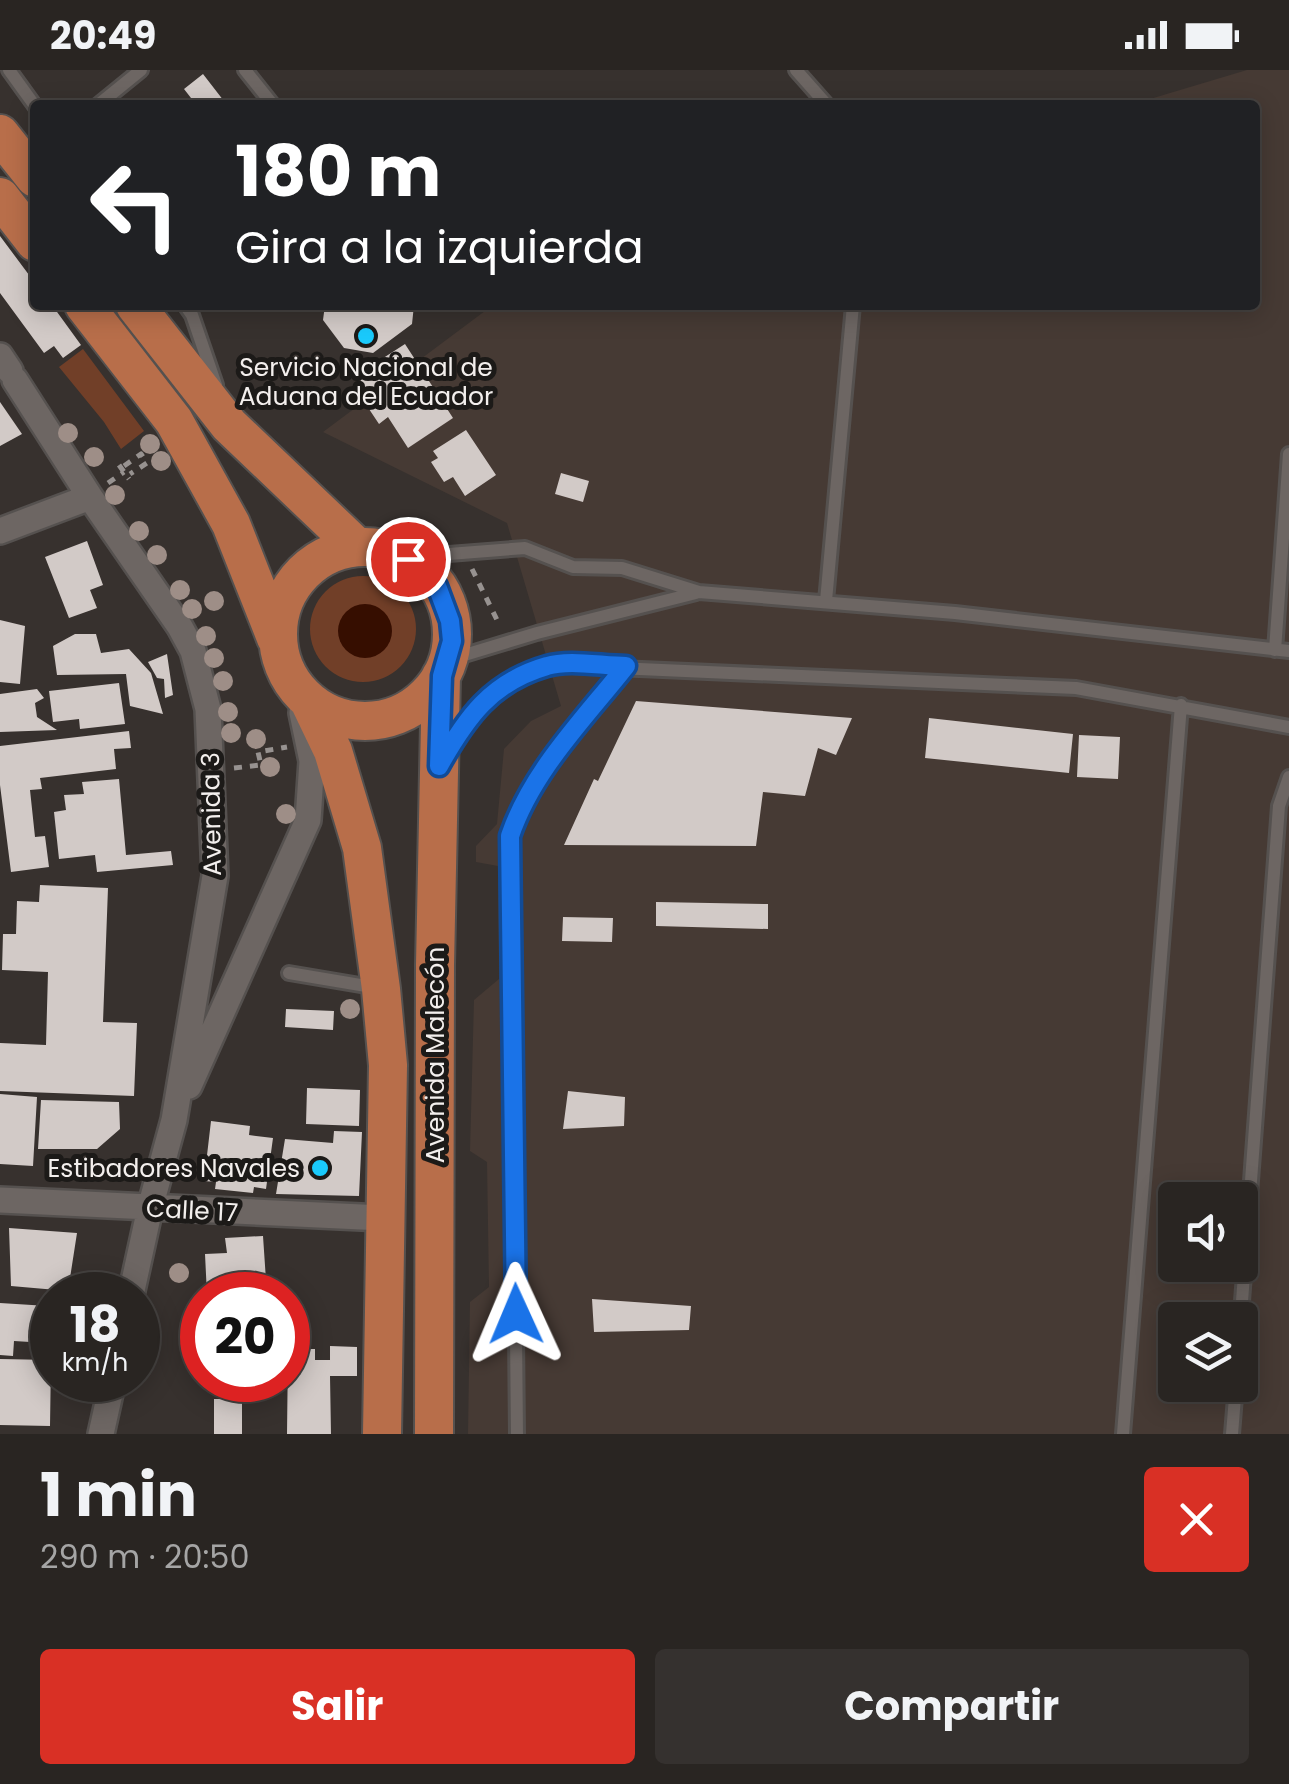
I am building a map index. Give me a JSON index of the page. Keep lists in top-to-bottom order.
{
  "streets": {
    "main road": ["Avenida Malecón"],
    "street": ["Avenida 3", "Calle 17"]
  },
  "crossings": [
    ["Avenida 3", "Calle 17"],
    ["Avenida Malecón", "Calle 17"]
  ],
  "places": ["Servicio Nacional de Aduana del Ecuador", "Estibadores Navales"],
  "page": {
    "status": "20:49",
    "turn": ["180 m", "Gira a la izquierda"],
    "speed": "18 km/h",
    "limit": "20",
    "heading": ["1 min", "290 m · 20:50"],
    "buttons": ["Salir", "Compartir"]
  }
}
